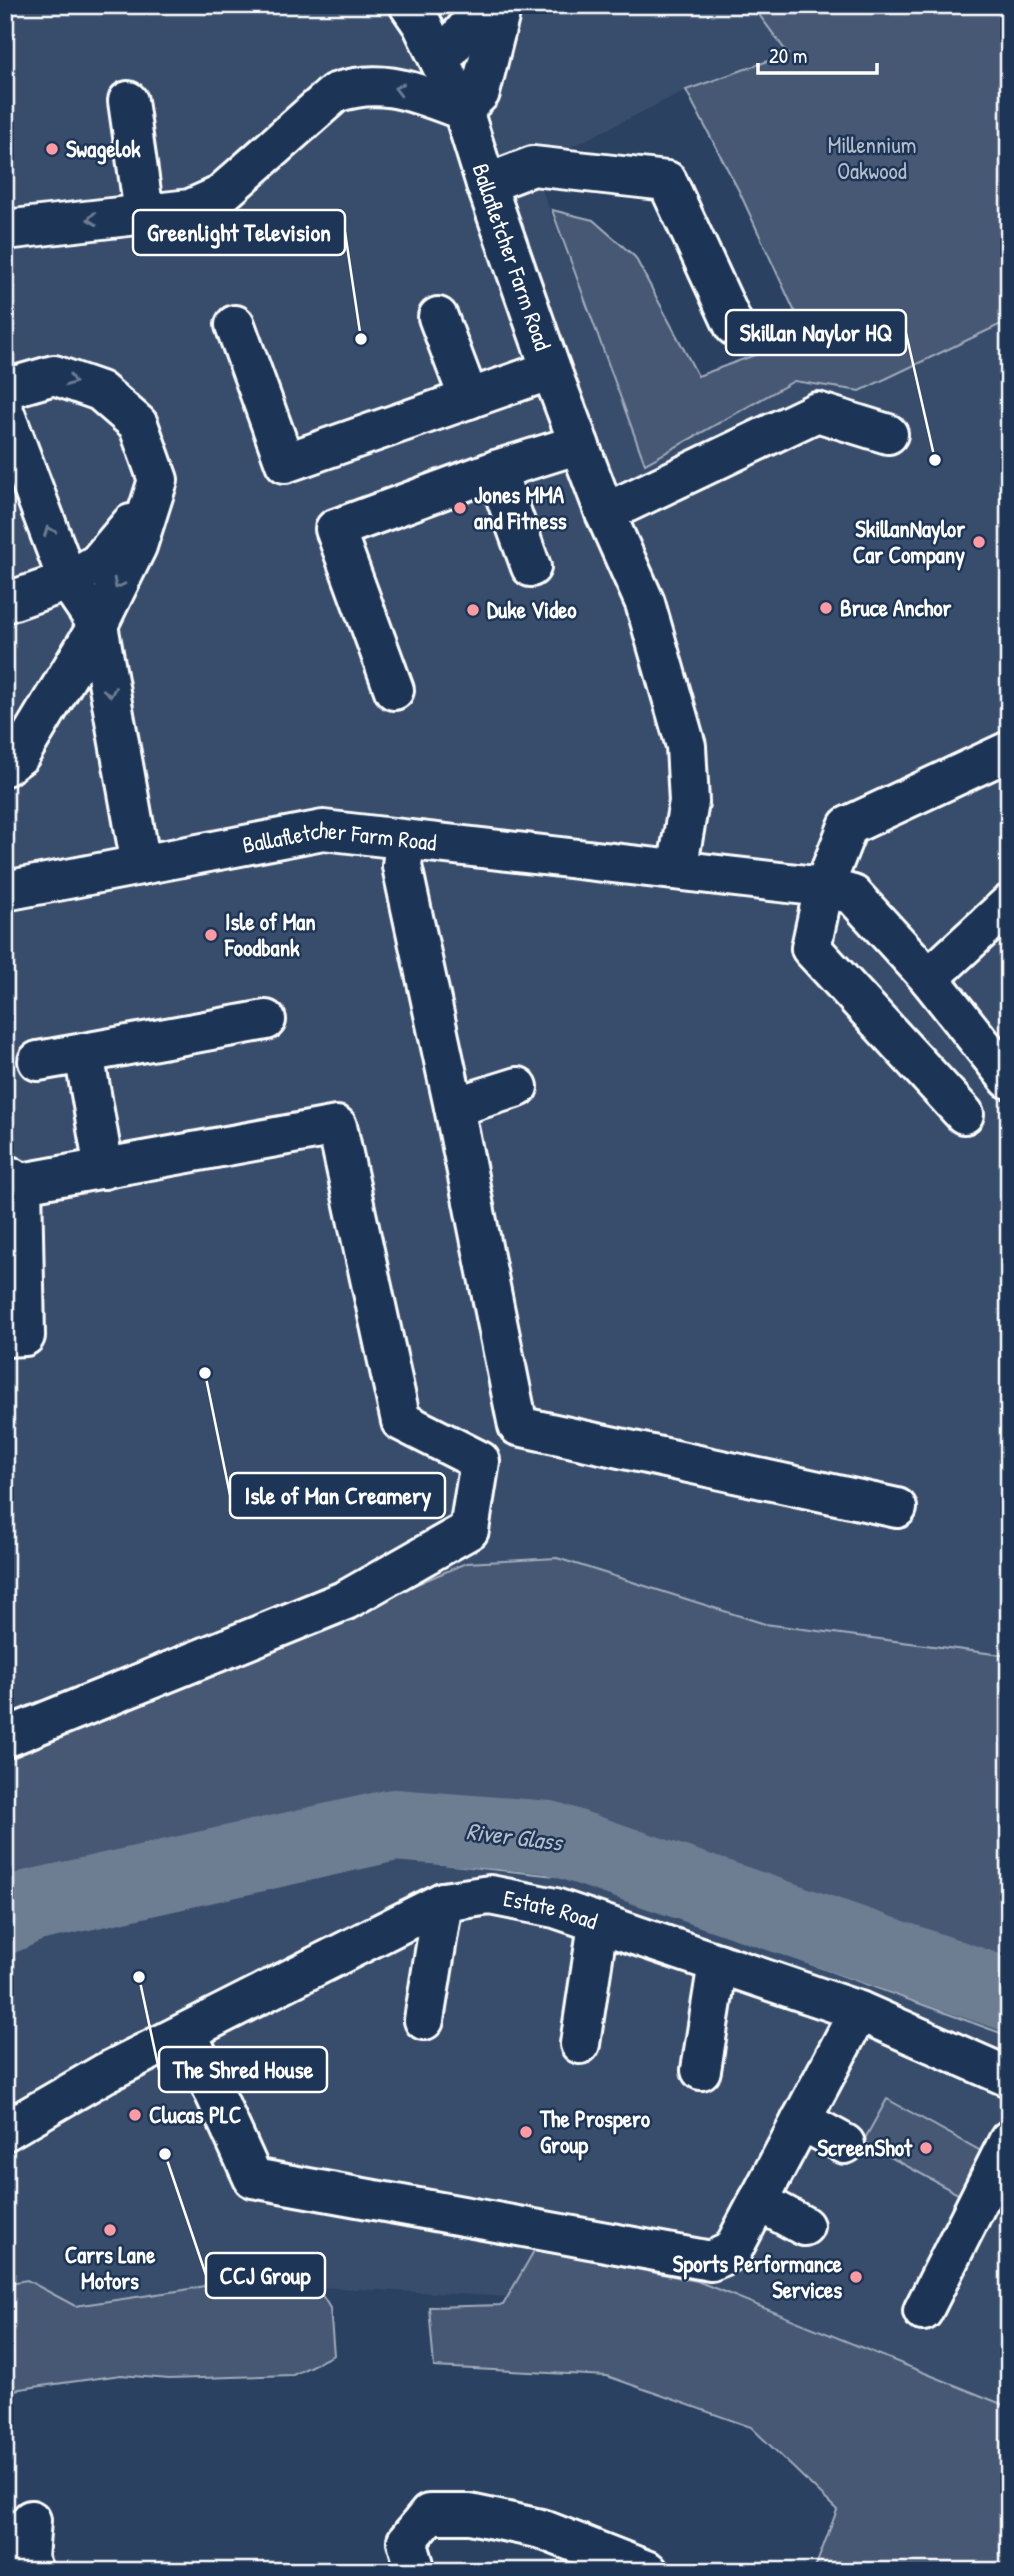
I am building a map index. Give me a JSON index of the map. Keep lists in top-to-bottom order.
{
  "streets": {
    "street": ["Ballafletcher Farm Road", "Estate Road"]
  },
  "water": ["River Glass"],
  "parks": ["Millennium Oakwood"],
  "places": [
    "Swagelok",
    "Greenlight Television",
    "Skillan Naylor HQ",
    "Jones MMA and Fitness",
    "SkillanNaylor Car Company",
    "Bruce Anchor",
    "Duke Video",
    "Isle of Man Foodbank",
    "Isle of Man Creamery",
    "The Shred House",
    "Clucas PLC",
    "The Prospero Group",
    "ScreenShot",
    "CCJ Group",
    "Carrs Lane Motors",
    "Sports Performance Services"
  ],
  "scale_bar": "20 m"
}
